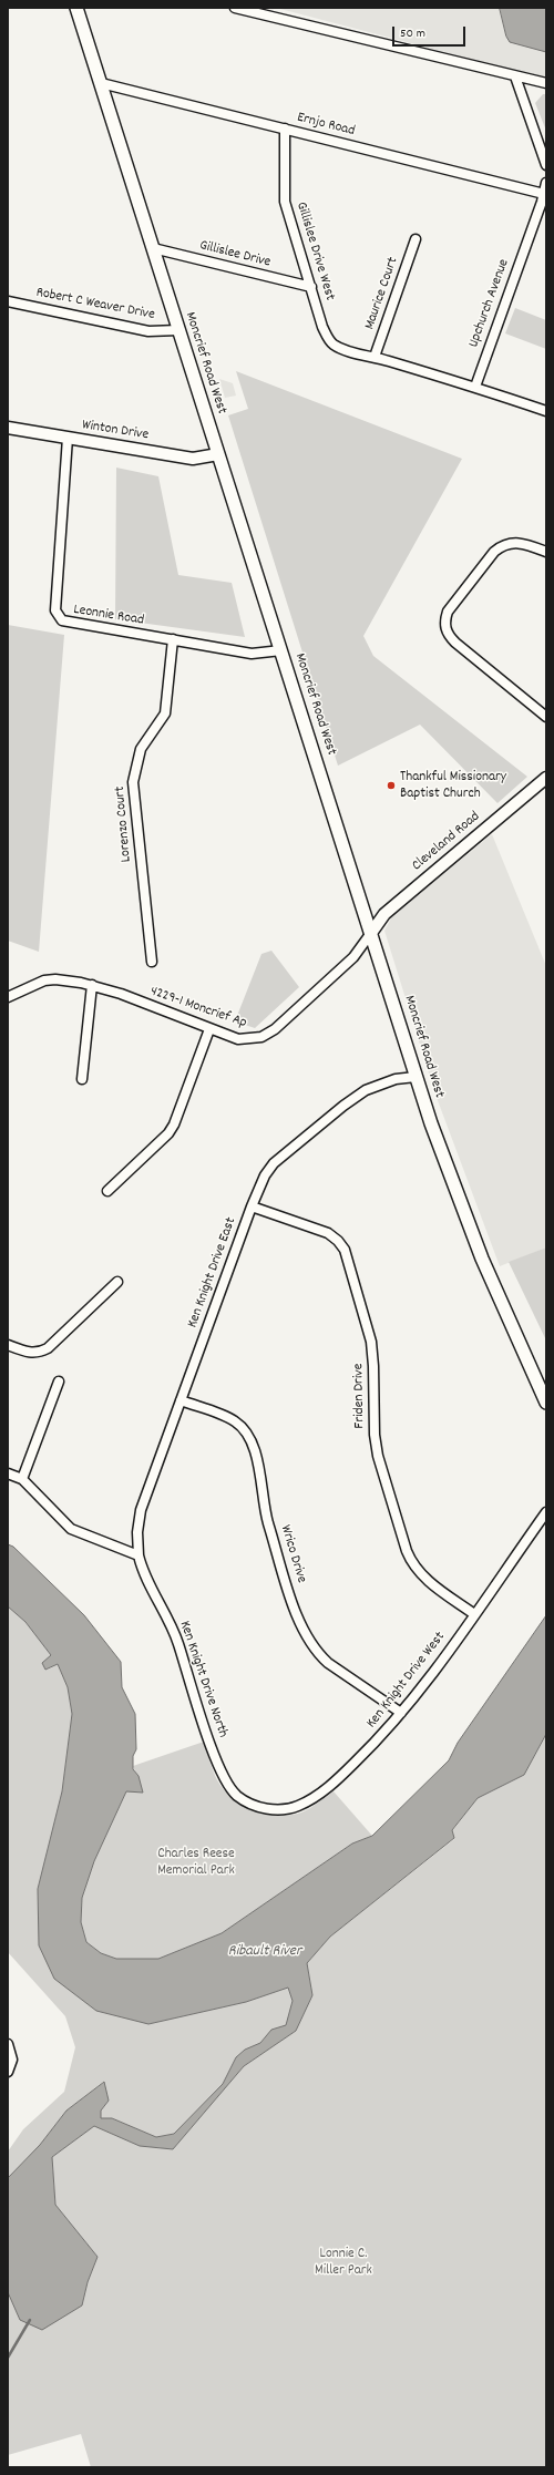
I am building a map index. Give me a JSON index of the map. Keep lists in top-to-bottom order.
{
  "streets": {
    "main road": ["Moncrief Road West"],
    "street": [
      "Ernjo Road",
      "Gillislee Drive West",
      "Gillislee Drive",
      "Maurice Court",
      "Upchurch Avenue",
      "Robert C Weaver Drive",
      "Winton Drive",
      "Leonnie Road",
      "Lorenzo Court",
      "Cleveland Road",
      "4229-1 Moncrief Ap",
      "Ken Knight Drive East",
      "Friden Drive",
      "Wrico Drive",
      "Ken Knight Drive North",
      "Ken Knight Drive West"
    ]
  },
  "crossings": [
    ["Ernjo Road", "Gillislee Drive West"],
    ["Ernjo Road", "Upchurch Avenue"],
    ["Ernjo Road", "Moncrief Road West"],
    ["Gillislee Drive West", "Gillislee Drive"],
    ["Gillislee Drive West", "Maurice Court"],
    ["Gillislee Drive West", "Upchurch Avenue"],
    ["Gillislee Drive", "Moncrief Road West"],
    ["Robert C Weaver Drive", "Moncrief Road West"],
    ["Moncrief Road West", "Winton Drive"],
    ["Moncrief Road West", "Leonnie Road"],
    ["Moncrief Road West", "Cleveland Road"],
    ["Moncrief Road West", "4229-1 Moncrief Ap"],
    ["Moncrief Road West", "Ken Knight Drive East"],
    ["Winton Drive", "Leonnie Road"],
    ["Leonnie Road", "Lorenzo Court"],
    ["Cleveland Road", "4229-1 Moncrief Ap"],
    ["Ken Knight Drive East", "Friden Drive"],
    ["Ken Knight Drive East", "Wrico Drive"],
    ["Ken Knight Drive East", "Ken Knight Drive North"],
    ["Friden Drive", "Ken Knight Drive West"],
    ["Wrico Drive", "Ken Knight Drive West"],
    ["Ken Knight Drive North", "Ken Knight Drive West"]
  ],
  "water": ["Ribault River"],
  "parks": ["Charles Reese Memorial Park", "Lonnie C. Miller Park"],
  "places": ["Thankful Missionary Baptist Church"],
  "scale_bar": "50 m"
}
